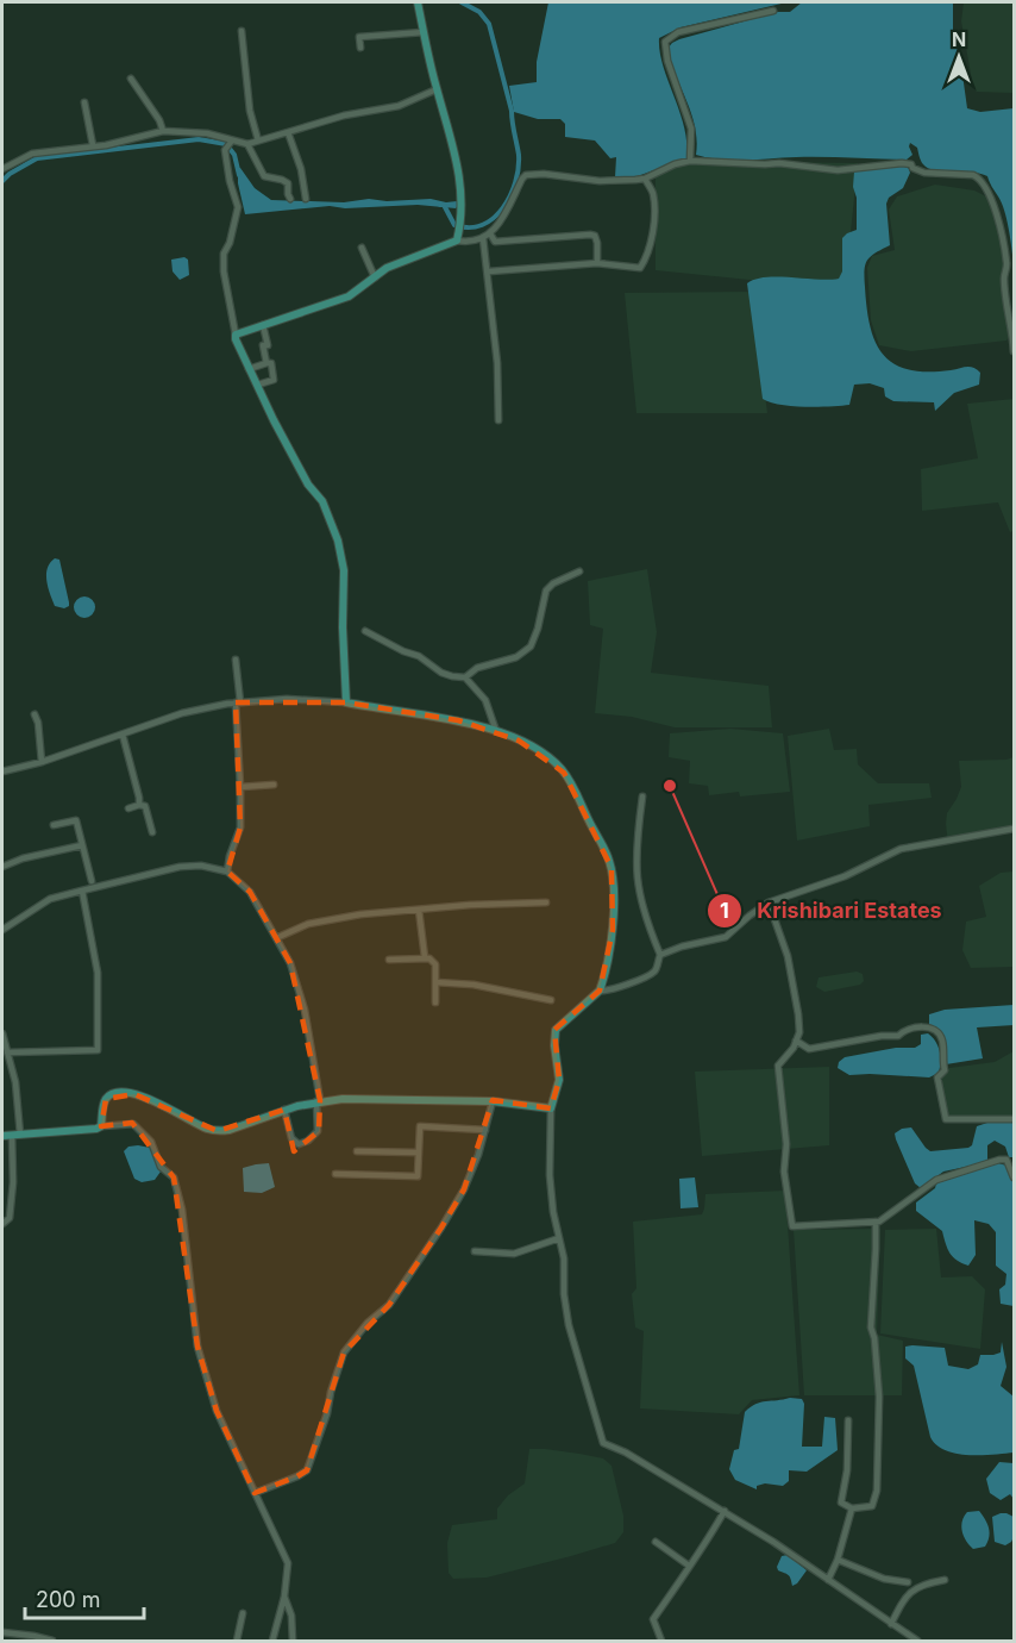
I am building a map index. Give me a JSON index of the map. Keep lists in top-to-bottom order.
{
  "places": ["Krishibari Estates"],
  "scale_bar": "200 m",
  "north": "top"
}
